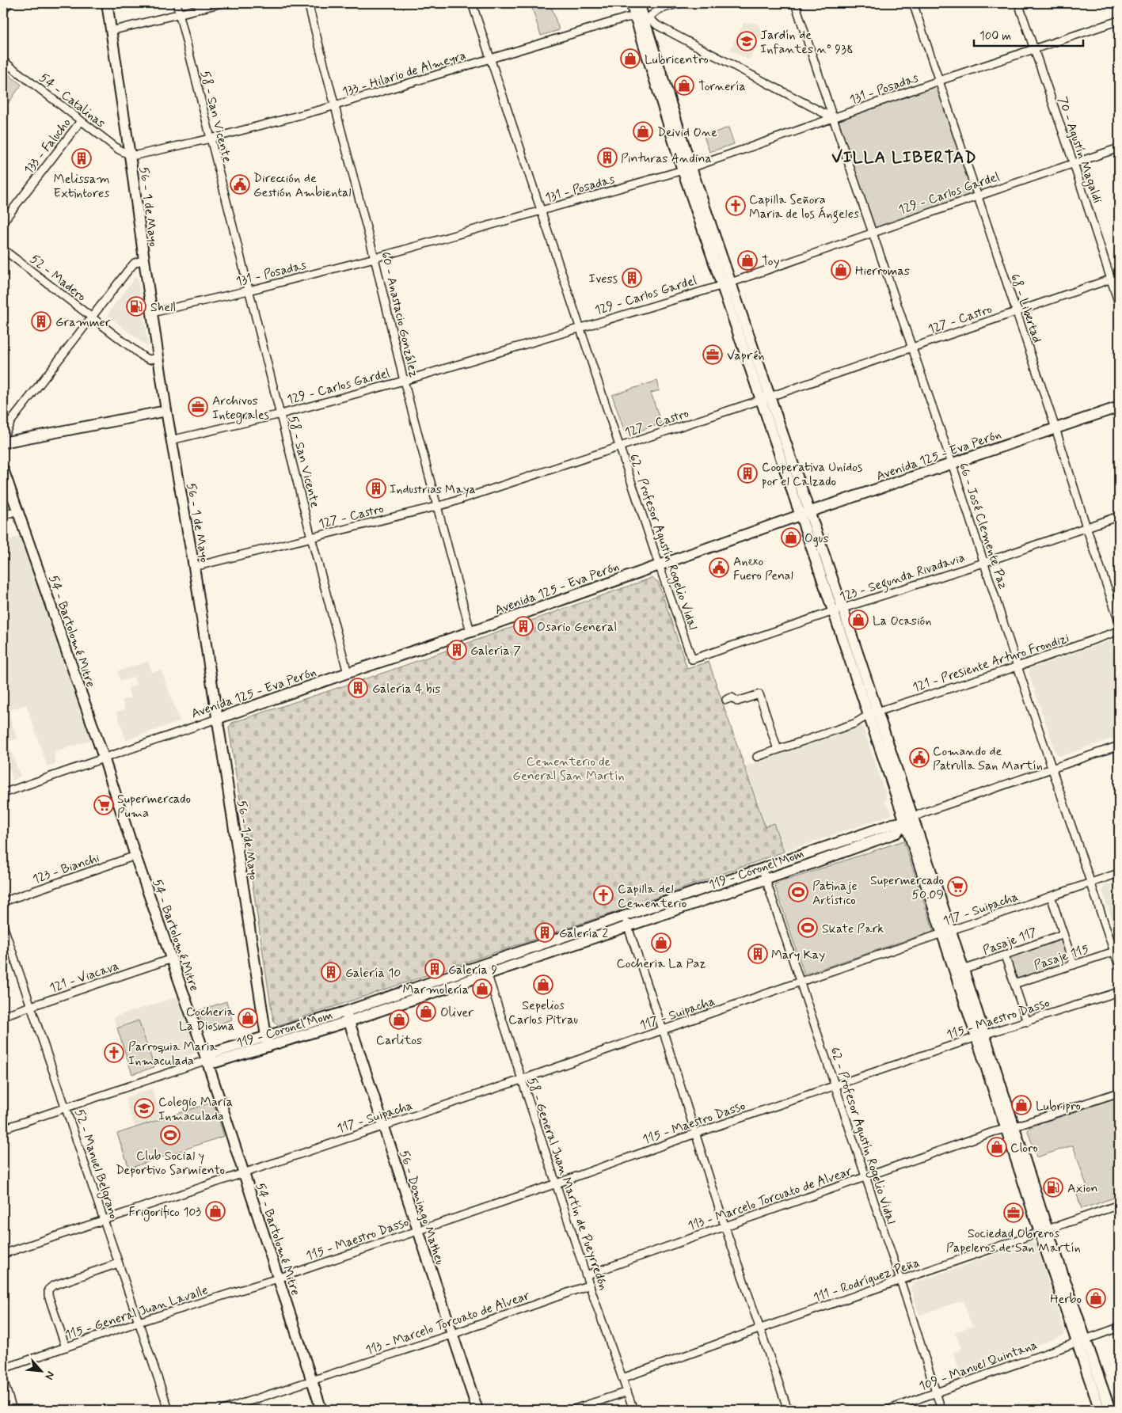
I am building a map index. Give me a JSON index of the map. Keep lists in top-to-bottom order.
{
  "streets": {
    "main road": [
      "56 - 1 de Mayo",
      "Avenida 125 - Eva Perón",
      "54 - Bartolomé Mitre",
      "119 - Coronel Mom",
      "56 - Domingo Matheu"
    ],
    "street": [
      "133 - Hilario de Almeyra",
      "131 - Posadas",
      "54 - Catalinas",
      "58 - San Vicente",
      "133 - Falucho",
      "70 - Agustín Magaldi",
      "129 - Carlos Gardel",
      "52 - Madero",
      "68 - Libertad",
      "60 - Anastacio González",
      "127 - Castro",
      "66 - José Clemente Paz",
      "62 - Profesor Agustín Rogelio Vidal",
      "123 - Segunda Rivadavia",
      "121 - Presiente Arturo Frondizi",
      "123 - Bianchi",
      "117 - Suipacha",
      "Pasaje 117",
      "Pasaje 115",
      "121 - Viacava",
      "115 - Maestro Dasso",
      "52 - Manuel Belgrano",
      "58 - General Juan Martín de Pueyrredón",
      "113 - Marcelo Torcuato de Alvear",
      "111 - Rodríguez Peña",
      "115 - General Juan Lavalle",
      "109 - Manuel Quintana"
    ]
  },
  "crossings": [
    ["133 - Hilario de Almeyra", "54 - Catalinas"],
    ["133 - Hilario de Almeyra", "58 - San Vicente"],
    ["133 - Hilario de Almeyra", "56 - 1 de Mayo"],
    ["133 - Hilario de Almeyra", "60 - Anastacio González"],
    ["133 - Hilario de Almeyra", "62 - Profesor Agustín Rogelio Vidal"],
    ["131 - Posadas", "58 - San Vicente"],
    ["131 - Posadas", "70 - Agustín Magaldi"],
    ["131 - Posadas", "56 - 1 de Mayo"],
    ["131 - Posadas", "68 - Libertad"],
    ["131 - Posadas", "60 - Anastacio González"],
    ["131 - Posadas", "66 - José Clemente Paz"],
    ["131 - Posadas", "62 - Profesor Agustín Rogelio Vidal"],
    ["54 - Catalinas", "133 - Falucho"],
    ["54 - Catalinas", "56 - 1 de Mayo"],
    ["58 - San Vicente", "129 - Carlos Gardel"],
    ["58 - San Vicente", "127 - Castro"],
    ["58 - San Vicente", "Avenida 125 - Eva Perón"],
    ["70 - Agustín Magaldi", "129 - Carlos Gardel"],
    ["70 - Agustín Magaldi", "127 - Castro"],
    ["129 - Carlos Gardel", "56 - 1 de Mayo"],
    ["129 - Carlos Gardel", "68 - Libertad"],
    ["129 - Carlos Gardel", "60 - Anastacio González"],
    ["129 - Carlos Gardel", "66 - José Clemente Paz"],
    ["129 - Carlos Gardel", "62 - Profesor Agustín Rogelio Vidal"],
    ["56 - 1 de Mayo", "52 - Madero"],
    ["56 - 1 de Mayo", "127 - Castro"],
    ["56 - 1 de Mayo", "Avenida 125 - Eva Perón"],
    ["56 - 1 de Mayo", "119 - Coronel Mom"],
    ["68 - Libertad", "127 - Castro"],
    ["68 - Libertad", "Avenida 125 - Eva Perón"],
    ["68 - Libertad", "123 - Segunda Rivadavia"],
    ["60 - Anastacio González", "127 - Castro"],
    ["60 - Anastacio González", "Avenida 125 - Eva Perón"],
    ["127 - Castro", "66 - José Clemente Paz"],
    ["127 - Castro", "62 - Profesor Agustín Rogelio Vidal"],
    ["Avenida 125 - Eva Perón", "66 - José Clemente Paz"],
    ["Avenida 125 - Eva Perón", "62 - Profesor Agustín Rogelio Vidal"],
    ["Avenida 125 - Eva Perón", "54 - Bartolomé Mitre"],
    ["66 - José Clemente Paz", "123 - Segunda Rivadavia"],
    ["66 - José Clemente Paz", "121 - Presiente Arturo Frondizi"],
    ["66 - José Clemente Paz", "119 - Coronel Mom"],
    ["66 - José Clemente Paz", "117 - Suipacha"],
    ["66 - José Clemente Paz", "Pasaje 115"],
    ["62 - Profesor Agustín Rogelio Vidal", "123 - Segunda Rivadavia"],
    ["62 - Profesor Agustín Rogelio Vidal", "119 - Coronel Mom"],
    ["62 - Profesor Agustín Rogelio Vidal", "117 - Suipacha"],
    ["62 - Profesor Agustín Rogelio Vidal", "115 - Maestro Dasso"],
    ["62 - Profesor Agustín Rogelio Vidal", "113 - Marcelo Torcuato de Alvear"],
    ["62 - Profesor Agustín Rogelio Vidal", "111 - Rodríguez Peña"],
    ["62 - Profesor Agustín Rogelio Vidal", "109 - Manuel Quintana"],
    ["54 - Bartolomé Mitre", "123 - Bianchi"],
    ["54 - Bartolomé Mitre", "119 - Coronel Mom"],
    ["54 - Bartolomé Mitre", "117 - Suipacha"],
    ["54 - Bartolomé Mitre", "121 - Viacava"],
    ["54 - Bartolomé Mitre", "115 - Maestro Dasso"],
    ["54 - Bartolomé Mitre", "113 - Marcelo Torcuato de Alvear"],
    ["54 - Bartolomé Mitre", "115 - General Juan Lavalle"],
    ["119 - Coronel Mom", "58 - General Juan Martín de Pueyrredón"],
    ["119 - Coronel Mom", "56 - Domingo Matheu"],
    ["117 - Suipacha", "52 - Manuel Belgrano"],
    ["117 - Suipacha", "58 - General Juan Martín de Pueyrredón"],
    ["117 - Suipacha", "56 - Domingo Matheu"],
    ["121 - Viacava", "52 - Manuel Belgrano"],
    ["115 - Maestro Dasso", "58 - General Juan Martín de Pueyrredón"],
    ["115 - Maestro Dasso", "56 - Domingo Matheu"],
    ["115 - Maestro Dasso", "115 - General Juan Lavalle"],
    ["52 - Manuel Belgrano", "115 - General Juan Lavalle"],
    ["58 - General Juan Martín de Pueyrredón", "113 - Marcelo Torcuato de Alvear"],
    ["58 - General Juan Martín de Pueyrredón", "111 - Rodríguez Peña"],
    ["113 - Marcelo Torcuato de Alvear", "56 - Domingo Matheu"]
  ],
  "districts": ["VILLA LIBERTAD"],
  "parks": ["Cementerio de General San Martín"],
  "places": {
    "school or university": ["Jardín de Infantes nº 938", "Colegio Maria Inmaculada"],
    "shop": [
      "Lubricentro",
      "Tornería",
      "Deivid One",
      "Toy",
      "Hierromas",
      "Ogus",
      "La Ocasión",
      "Cocheria La Paz",
      "Sepelios Carlos Pitrau",
      "Marmolería",
      "Oliver",
      "Cocheria La Diosma",
      "Carlitos",
      "Lubripro",
      "Cloro",
      "Frigorifico 103",
      "Herbo"
    ],
    "building": [
      "Pinturas Andina",
      "Melissam Extintores",
      "Ivess",
      "Grammer",
      "Cooperativa Unidos por el Calzado",
      "Industrias Maya",
      "Osario General",
      "Galería 7",
      "Galería 4 bis",
      "Galería 2",
      "Mary Kay",
      "Galería 9",
      "Galería 10"
    ],
    "public building": ["Dirección de Gestión Ambiental", "Anexo Fuero Penal", "Comando de Patrulla San Martín"],
    "church": ["Capilla Señora Maria de los Ángeles", "Capilla del Cementerio", "Parroquia Maria Inmaculada"],
    "fuel station": ["Shell", "Axion"],
    "office": ["Vaprén", "Archivos Integrales", "Sociedad Obreros Papeleros de San Martín"],
    "supermarket": ["Supermercado Puma", "Supermercado 50.09"],
    "sports": ["Patinaje Artístico", "Skate Park", "Club Social y Deportivo Sarmiento"]
  },
  "scale_bar": "100 m",
  "north": "bottom right"
}
